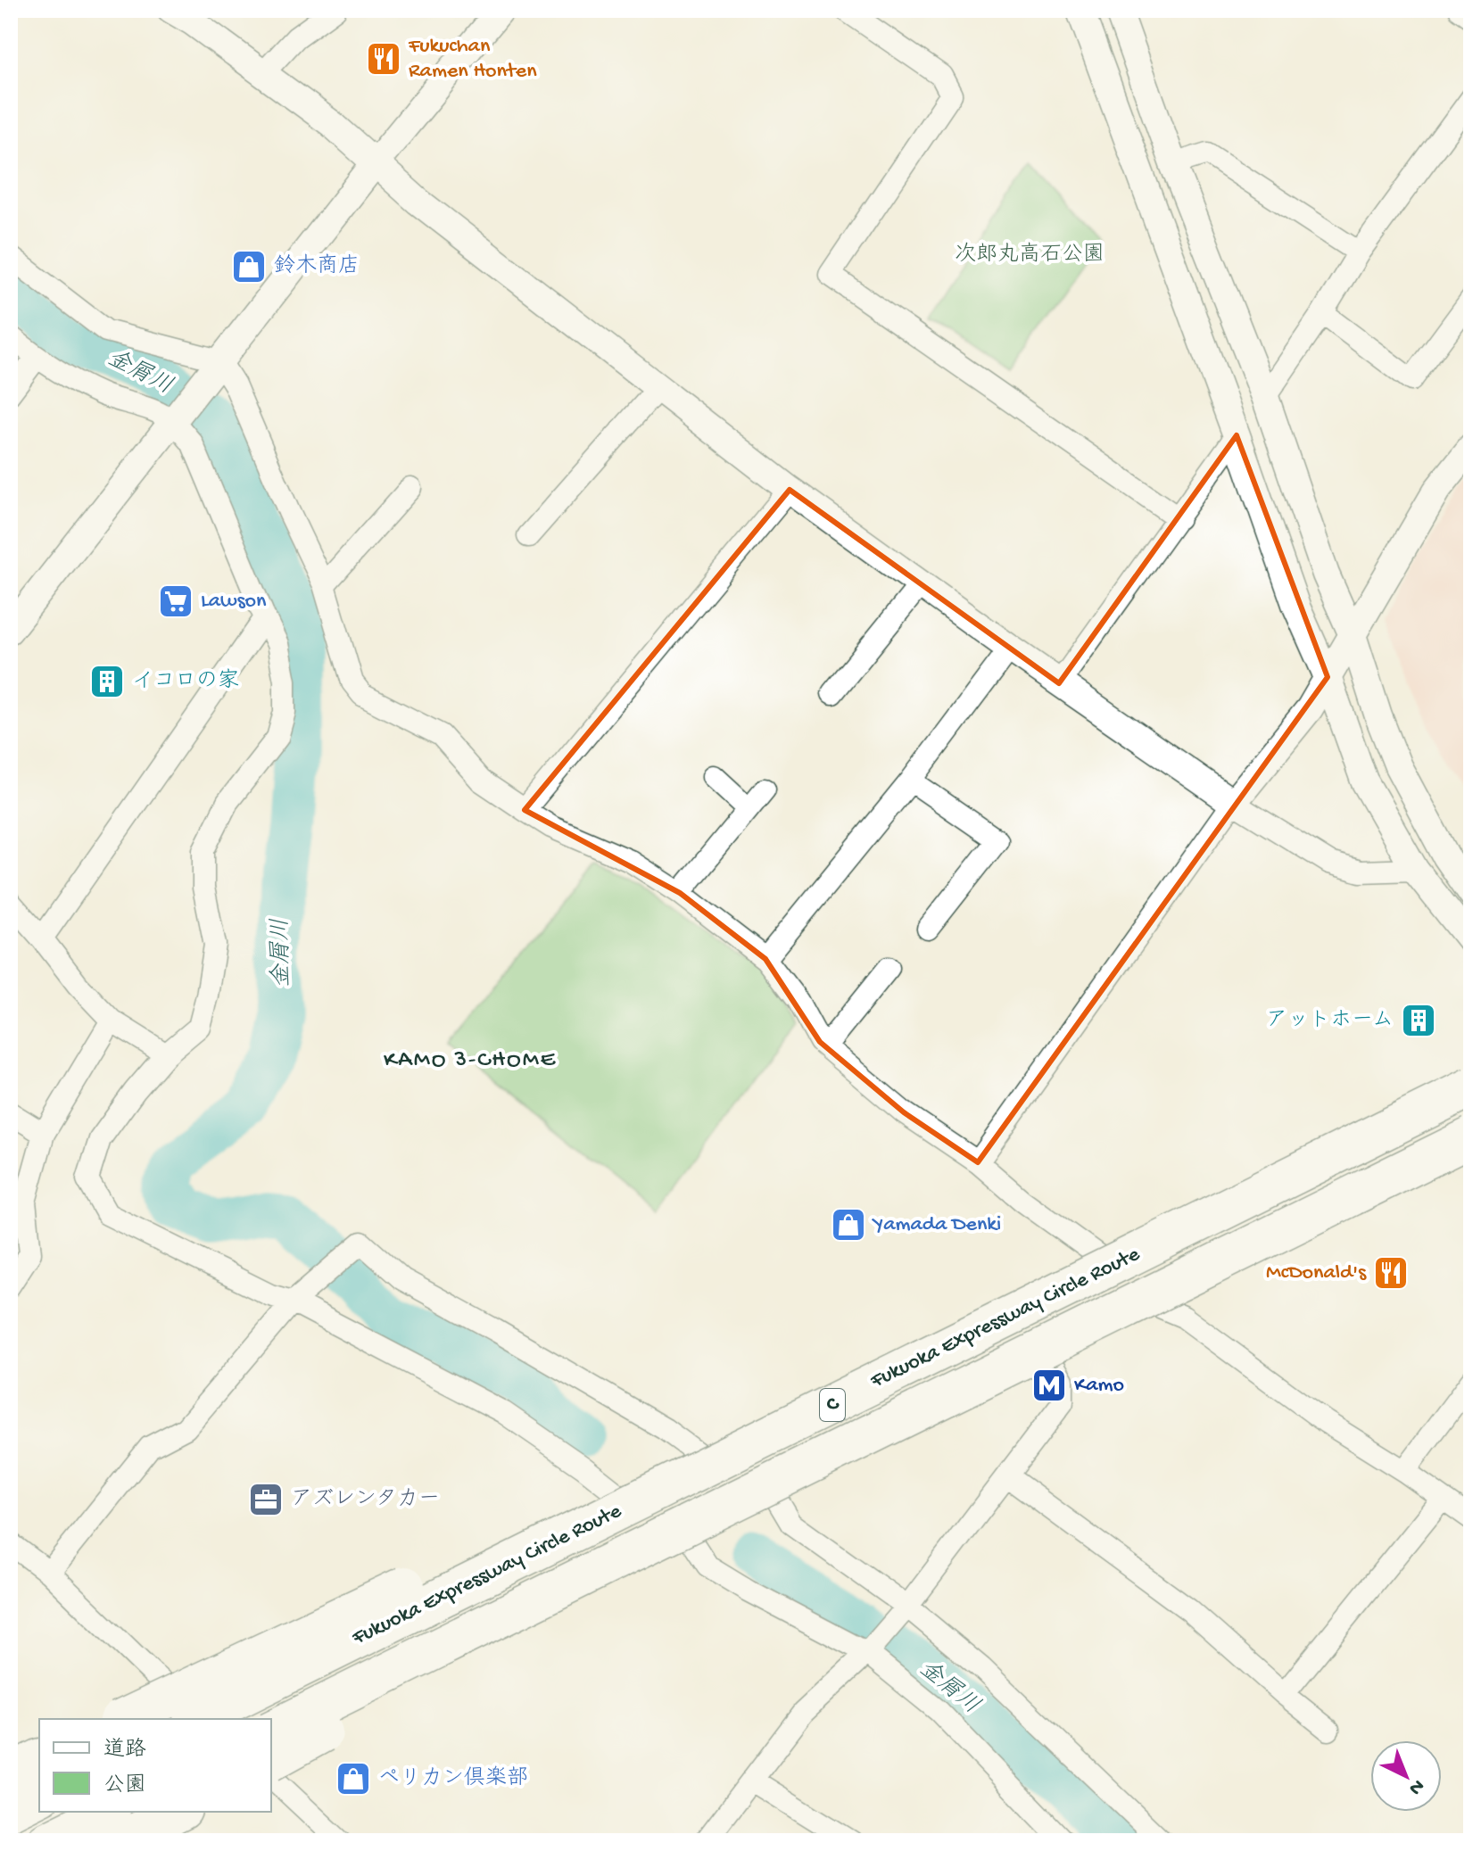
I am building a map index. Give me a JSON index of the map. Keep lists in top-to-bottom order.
{
  "streets": {
    "highway": ["Fukuoka Expressway Circle Route", "C"]
  },
  "districts": ["KAMO 3-CHOME"],
  "water": ["金屑川"],
  "parks": ["次郎丸高石公園"],
  "places": {
    "restaurant": ["Fukuchan Ramen Honten", "McDonald's"],
    "shop": ["鈴木商店", "Yamada Denki", "ペリカン倶楽部"],
    "supermarket": ["Lawson"],
    "building": ["イコロの家", "アットホーム"],
    "metro station": ["Kamo"],
    "office": ["アズレンタカー"]
  },
  "legend": ["道路", "公園"],
  "north": "bottom right"
}
